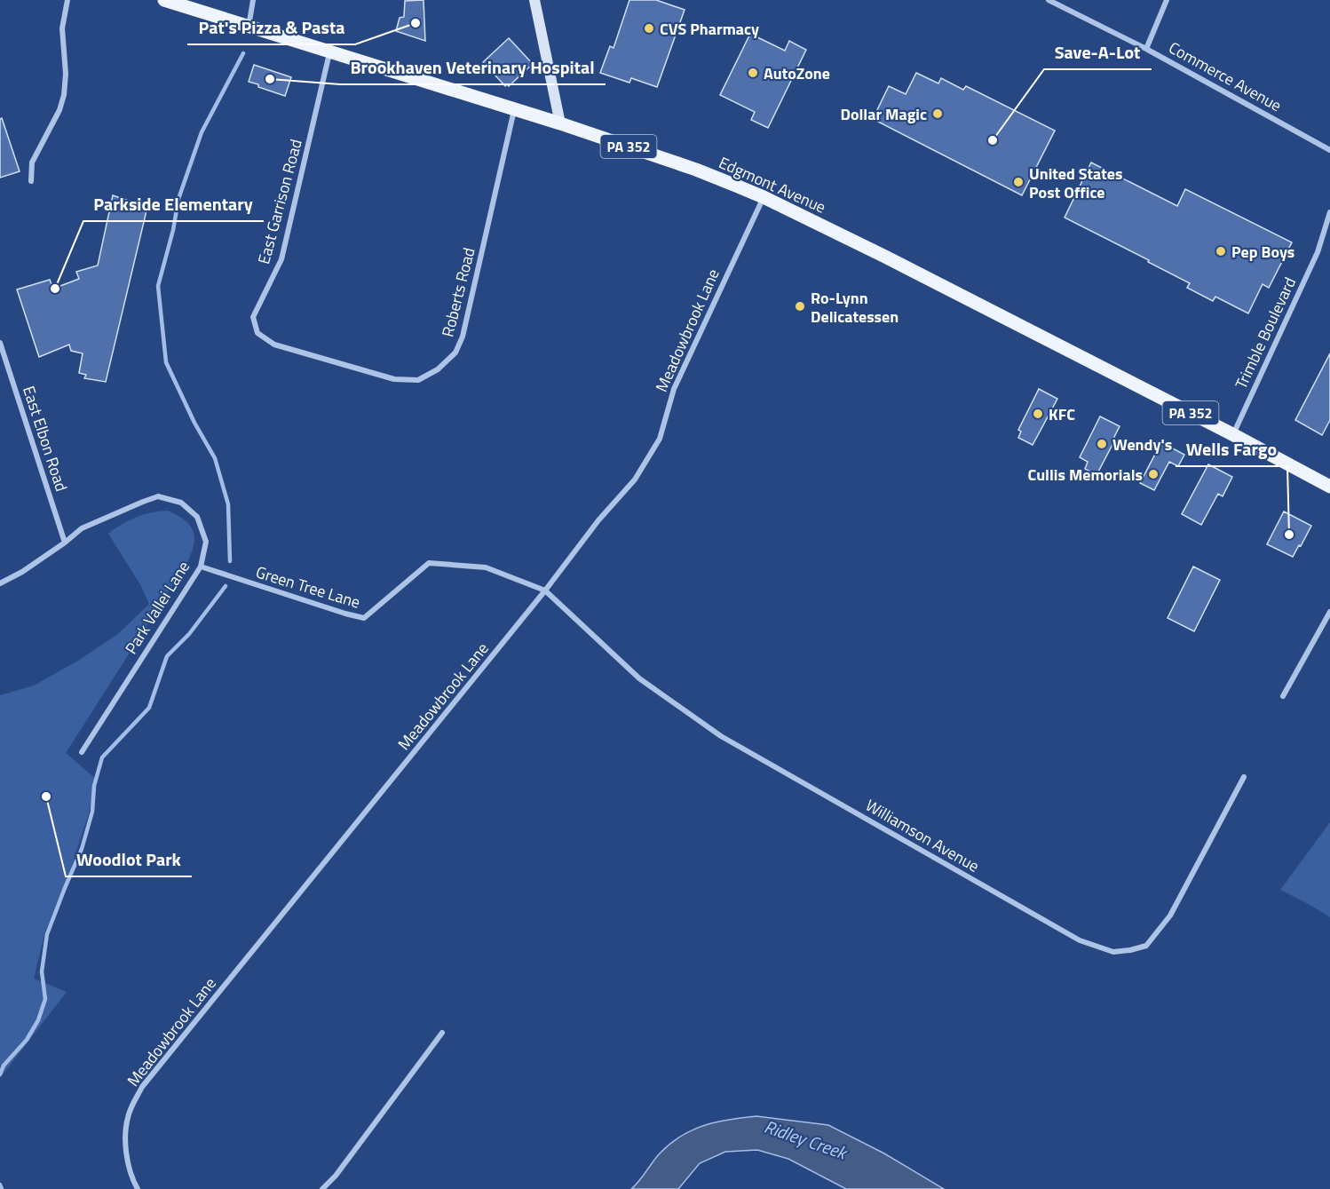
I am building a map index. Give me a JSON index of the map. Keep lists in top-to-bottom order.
{
  "streets": {
    "main road": ["PA 352", "Edgmont Avenue"],
    "street": [
      "Commerce Avenue",
      "East Garrison Road",
      "Roberts Road",
      "Meadowbrook Lane",
      "Trimble Boulevard",
      "East Elbon Road",
      "Green Tree Lane",
      "Park Vallei Lane",
      "Williamson Avenue"
    ]
  },
  "crossings": [
    ["Edgmont Avenue", "East Garrison Road"],
    ["Edgmont Avenue", "Roberts Road"],
    ["Edgmont Avenue", "Meadowbrook Lane"],
    ["Edgmont Avenue", "Trimble Boulevard"],
    ["East Garrison Road", "Roberts Road"],
    ["Meadowbrook Lane", "Green Tree Lane"],
    ["Meadowbrook Lane", "Williamson Avenue"],
    ["East Elbon Road", "Park Vallei Lane"],
    ["Green Tree Lane", "Park Vallei Lane"],
    ["Green Tree Lane", "Williamson Avenue"]
  ],
  "water": ["Ridley Creek"],
  "places": [
    "Pat's Pizza & Pasta",
    "CVS Pharmacy",
    "AutoZone",
    "Brookhaven Veterinary Hospital",
    "Dollar Magic",
    "Save-A-Lot",
    "United States Post Office",
    "Pep Boys",
    "Parkside Elementary",
    "Ro-Lynn Delicatessen",
    "KFC",
    "Wendy's",
    "Cullis Memorials",
    "Wells Fargo",
    "Woodlot Park"
  ]
}
